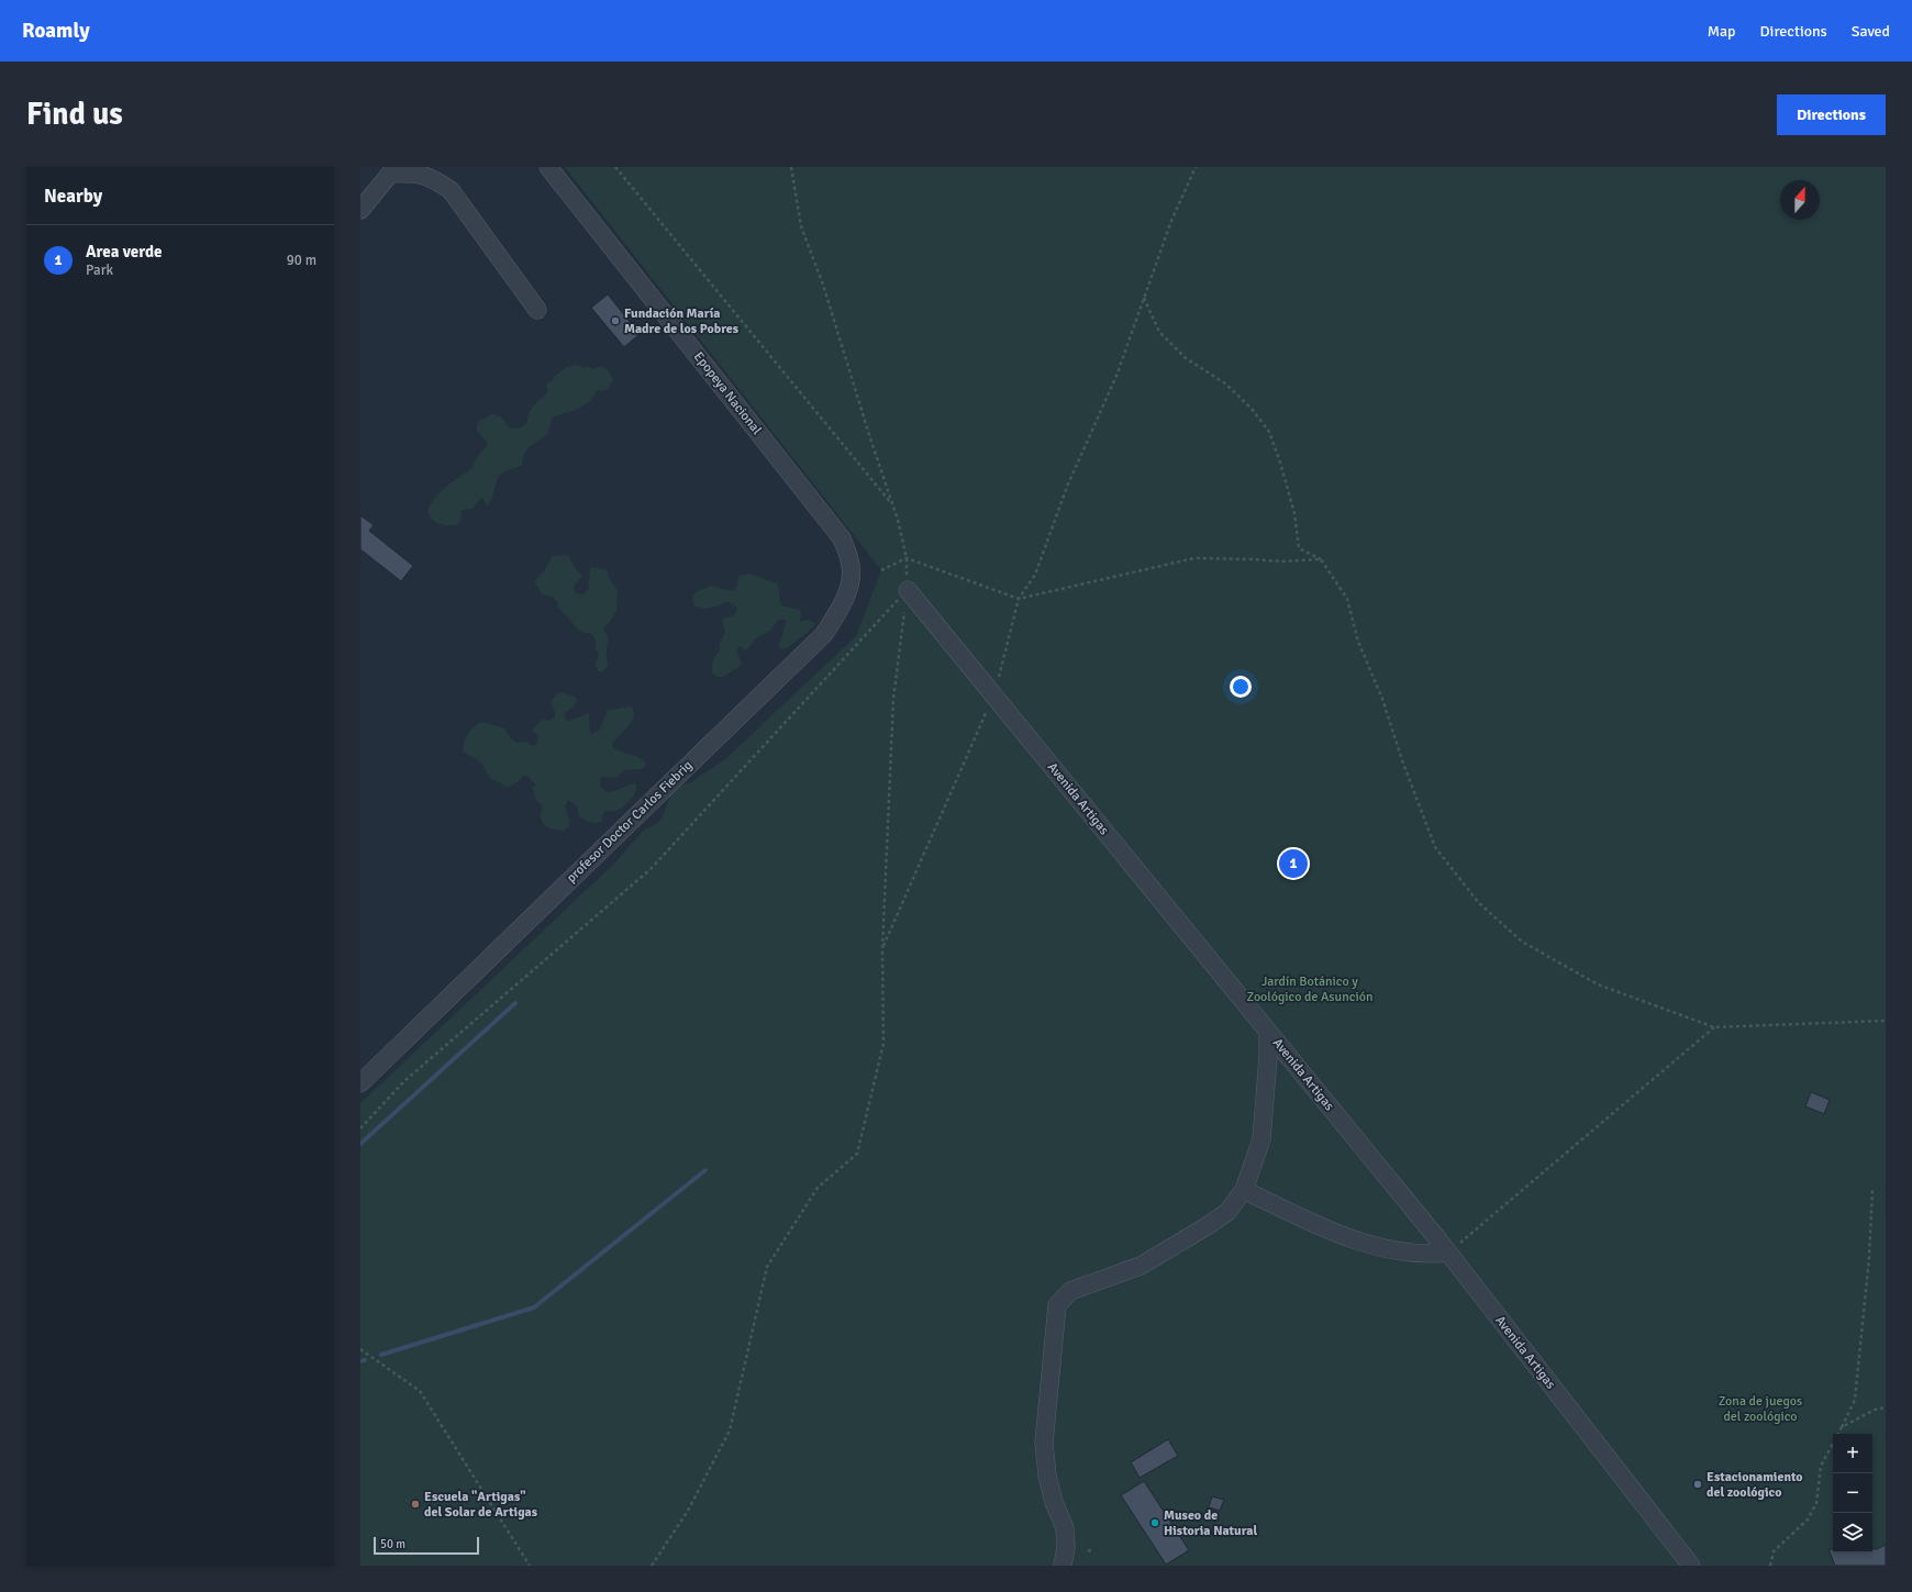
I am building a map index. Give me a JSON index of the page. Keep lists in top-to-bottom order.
{
  "streets": {
    "street": ["Epopeya Nacional", "Avenida Artigas", "profesor Doctor Carlos Fiebrig"]
  },
  "crossings": [
    ["Epopeya Nacional", "profesor Doctor Carlos Fiebrig"]
  ],
  "parks": ["Jardín Botánico y Zoológico de Asunción", "Zona de juegos del zoológico"],
  "places": [
    "Fundación María Madre de los Pobres",
    "Estacionamiento del zoológico",
    "Escuela \"Artigas\" del Solar de Artigas",
    "Museo de Historia Natural"
  ],
  "scale_bar": "50 m",
  "north": "top",
  "page": {
    "header": "Roamly",
    "nav": ["Map", "Directions", "Saved"],
    "buttons": "Directions",
    "title": "Find us",
    "heading": "Nearby",
    "list": [
      {
        "mark": "1",
        "name": "Area verde",
        "note": "Park",
        "value": "90 m"
      }
    ],
    "pins": "1",
    "map_buttons": ["+", "−"],
    "scale": "50 m"
  }
}
